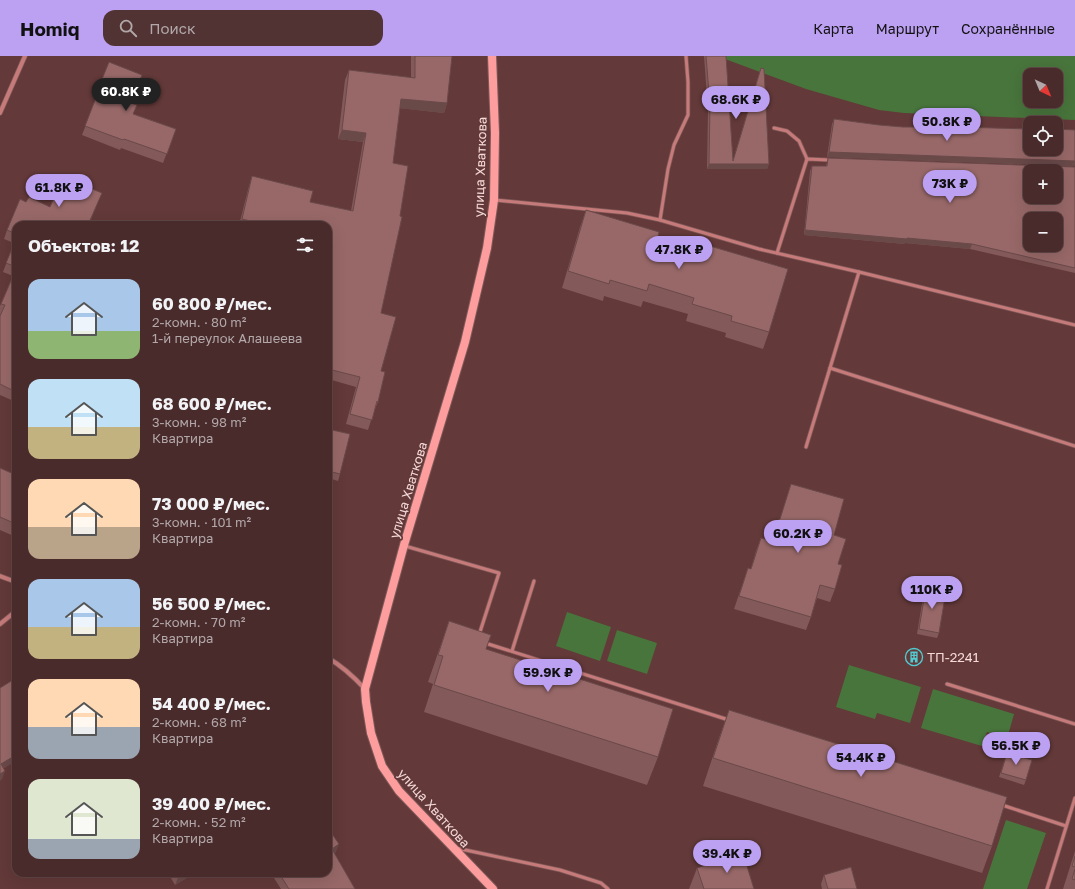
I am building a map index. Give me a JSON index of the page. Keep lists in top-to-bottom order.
{
  "streets": {
    "main road": ["улица Хваткова"]
  },
  "places": {
    "building": ["ТП-2241"]
  },
  "north": "bottom right",
  "page": {
    "header": "Homiq",
    "search": "Поиск",
    "nav": ["Карта", "Маршрут", "Сохранённые"],
    "map_buttons": ["+", "−"],
    "price": [
      "60.8K ₽",
      "68.6K ₽",
      "50.8K ₽",
      "73K ₽",
      "61.8K ₽",
      "47.8K ₽",
      "60.2K ₽",
      "110K ₽",
      "59.9K ₽",
      "56.5K ₽",
      "54.4K ₽",
      "39.4K ₽"
    ],
    "heading": "Объектов: 12",
    "list": [
      {
        "name": "60 800 ₽/мес.",
        "note": "2-комн. · 80 m² · 1-й переулок Алашеева"
      },
      {
        "name": "68 600 ₽/мес.",
        "note": "3-комн. · 98 m² · Квартира"
      },
      {
        "name": "73 000 ₽/мес.",
        "note": "3-комн. · 101 m² · Квартира"
      },
      {
        "name": "56 500 ₽/мес.",
        "note": "2-комн. · 70 m² · Квартира"
      },
      {
        "name": "54 400 ₽/мес.",
        "note": "2-комн. · 68 m² · Квартира"
      },
      {
        "name": "39 400 ₽/мес.",
        "note": "2-комн. · 52 m² · Квартира"
      }
    ]
  }
}
